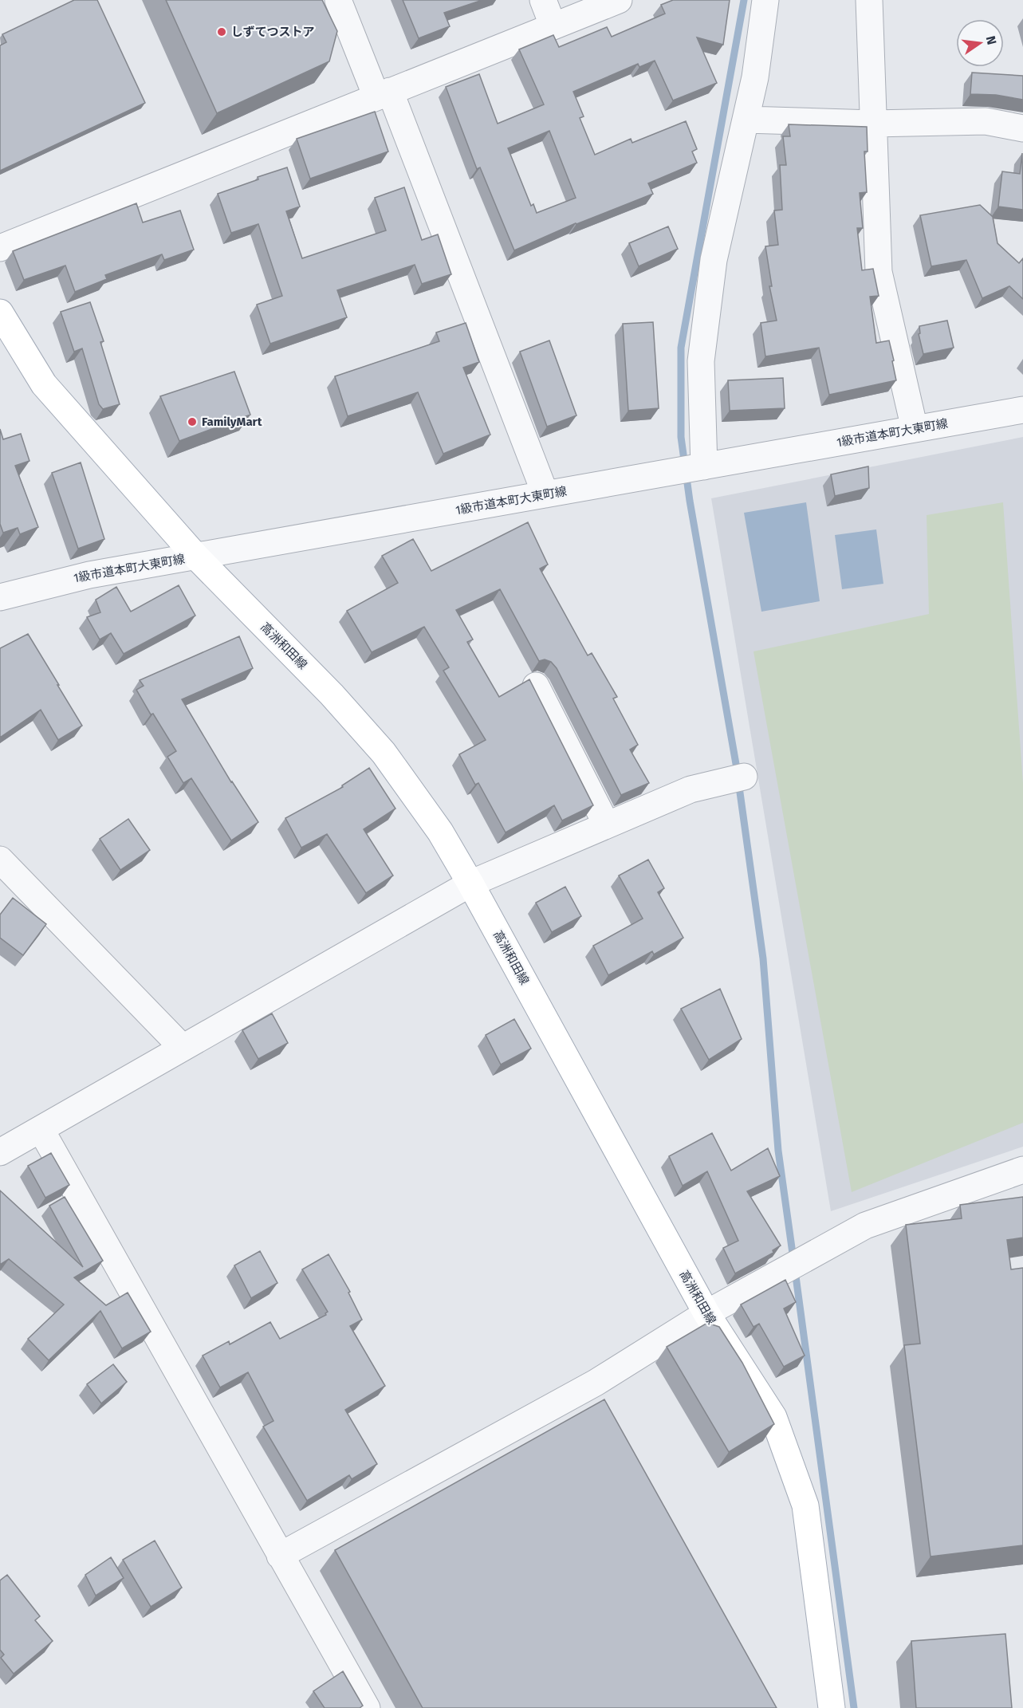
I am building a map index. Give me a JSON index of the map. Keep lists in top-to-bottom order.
{
  "streets": {
    "main road": ["高洲和田線"],
    "street": ["1級市道本町大東町線"]
  },
  "crossings": [
    ["1級市道本町大東町線", "高洲和田線"]
  ],
  "places": ["しずてつストア", "FamilyMart"],
  "north": "right"
}
